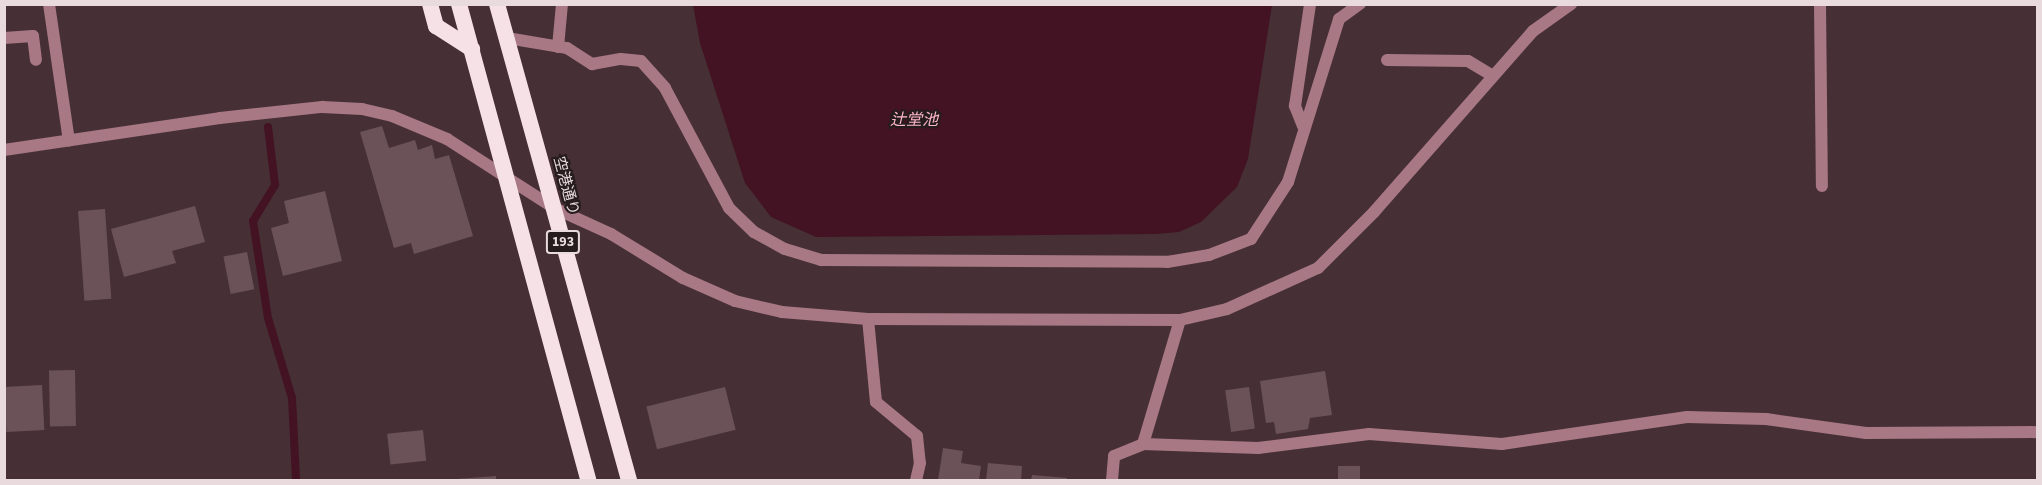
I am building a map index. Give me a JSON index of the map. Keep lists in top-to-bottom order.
{
  "streets": {
    "highway": ["空港通り", "193"]
  },
  "water": ["辻堂池"]
}
